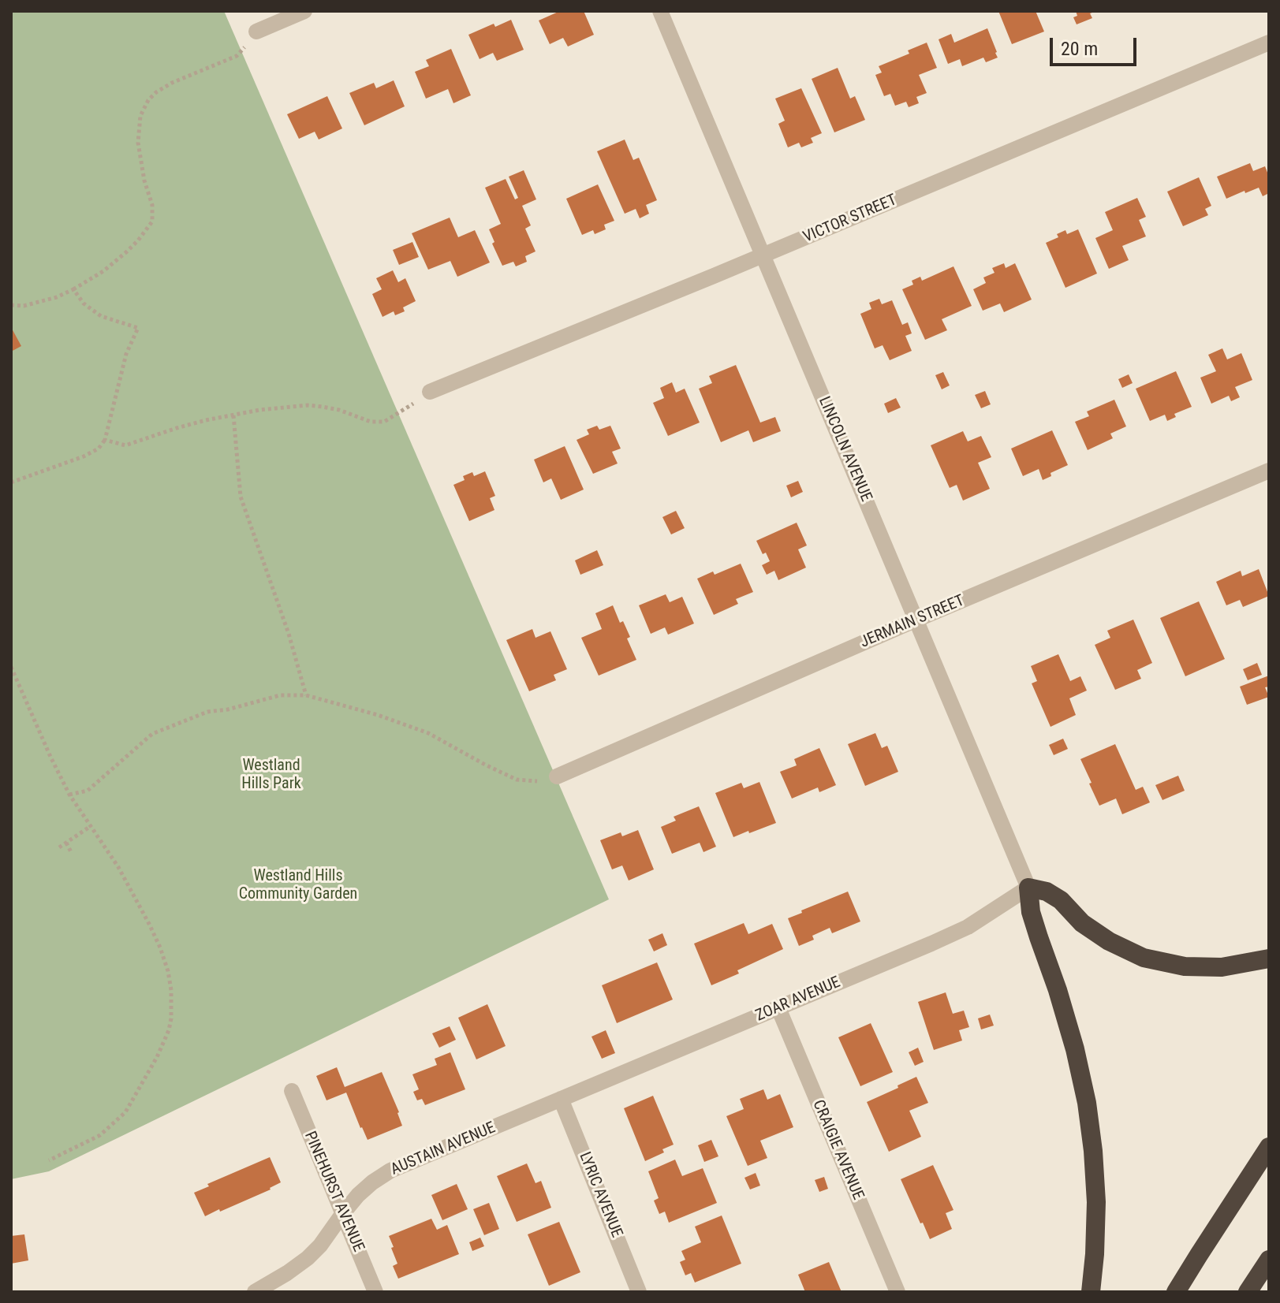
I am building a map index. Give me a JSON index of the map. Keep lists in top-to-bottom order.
{
  "streets": {
    "street": [
      "VICTOR STREET",
      "LINCOLN AVENUE",
      "JERMAIN STREET",
      "ZOAR AVENUE",
      "AUSTAIN AVENUE",
      "CRAIGIE AVENUE",
      "PINEHURST AVENUE",
      "LYRIC AVENUE"
    ]
  },
  "crossings": [
    ["VICTOR STREET", "LINCOLN AVENUE"],
    ["LINCOLN AVENUE", "JERMAIN STREET"],
    ["LINCOLN AVENUE", "ZOAR AVENUE"],
    ["ZOAR AVENUE", "AUSTAIN AVENUE"],
    ["ZOAR AVENUE", "CRAIGIE AVENUE"],
    ["ZOAR AVENUE", "LYRIC AVENUE"],
    ["AUSTAIN AVENUE", "PINEHURST AVENUE"],
    ["AUSTAIN AVENUE", "LYRIC AVENUE"]
  ],
  "parks": ["Westland Hills Park", "Westland Hills Community Garden"],
  "scale_bar": "20 m"
}
